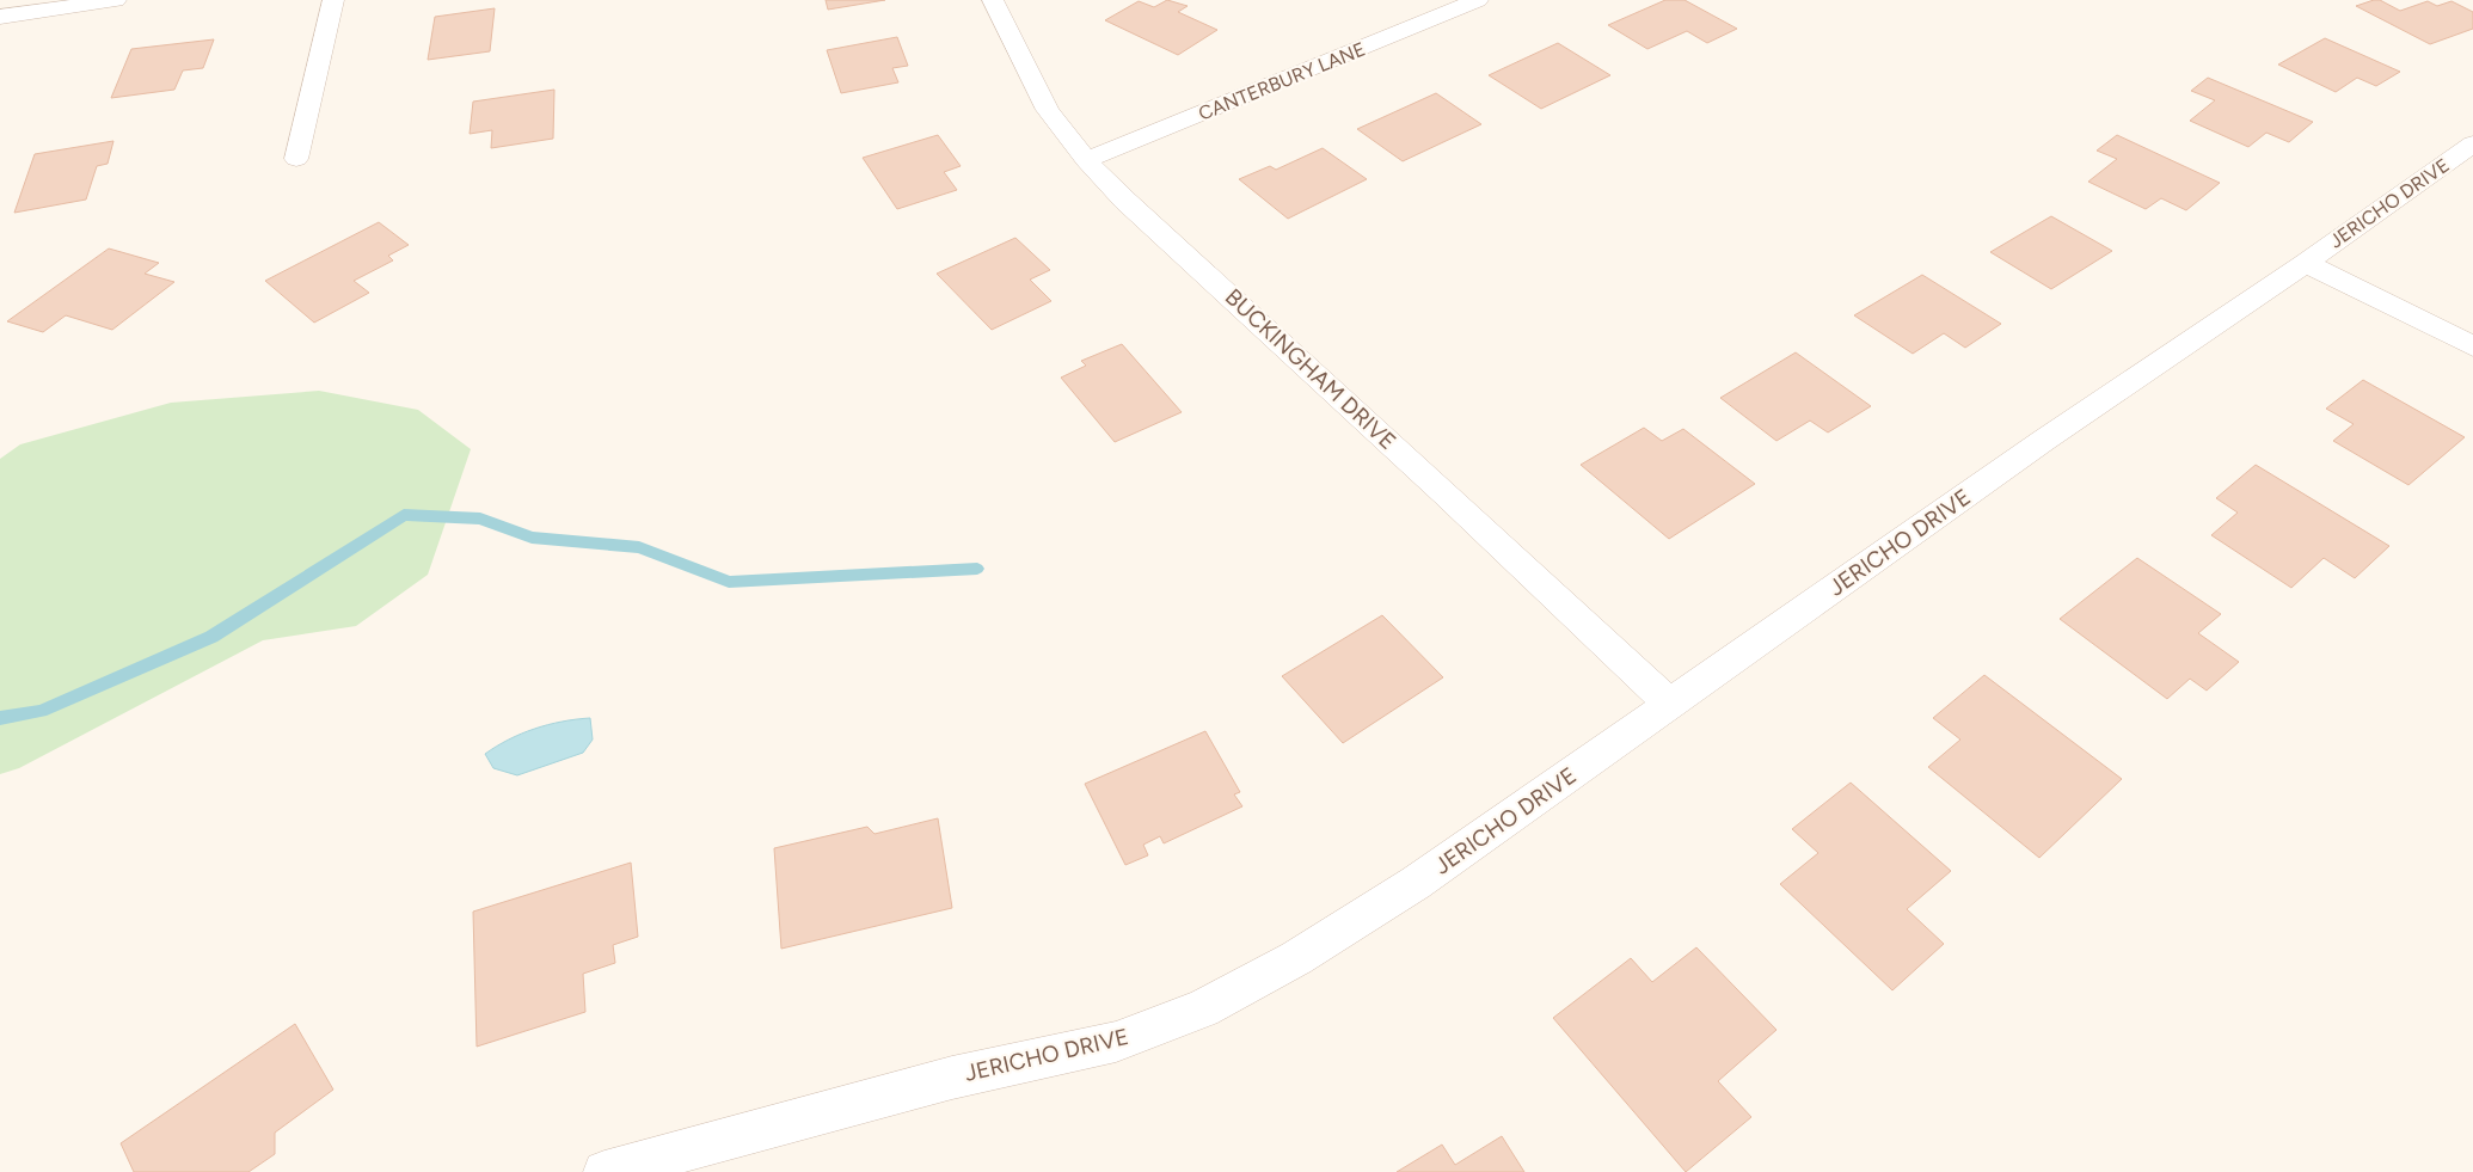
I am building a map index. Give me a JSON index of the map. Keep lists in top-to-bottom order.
{
  "streets": {
    "street": ["CANTERBURY LANE", "JERICHO DRIVE", "BUCKINGHAM DRIVE"]
  },
  "crossings": [
    ["CANTERBURY LANE", "BUCKINGHAM DRIVE"],
    ["JERICHO DRIVE", "BUCKINGHAM DRIVE"]
  ]
}
